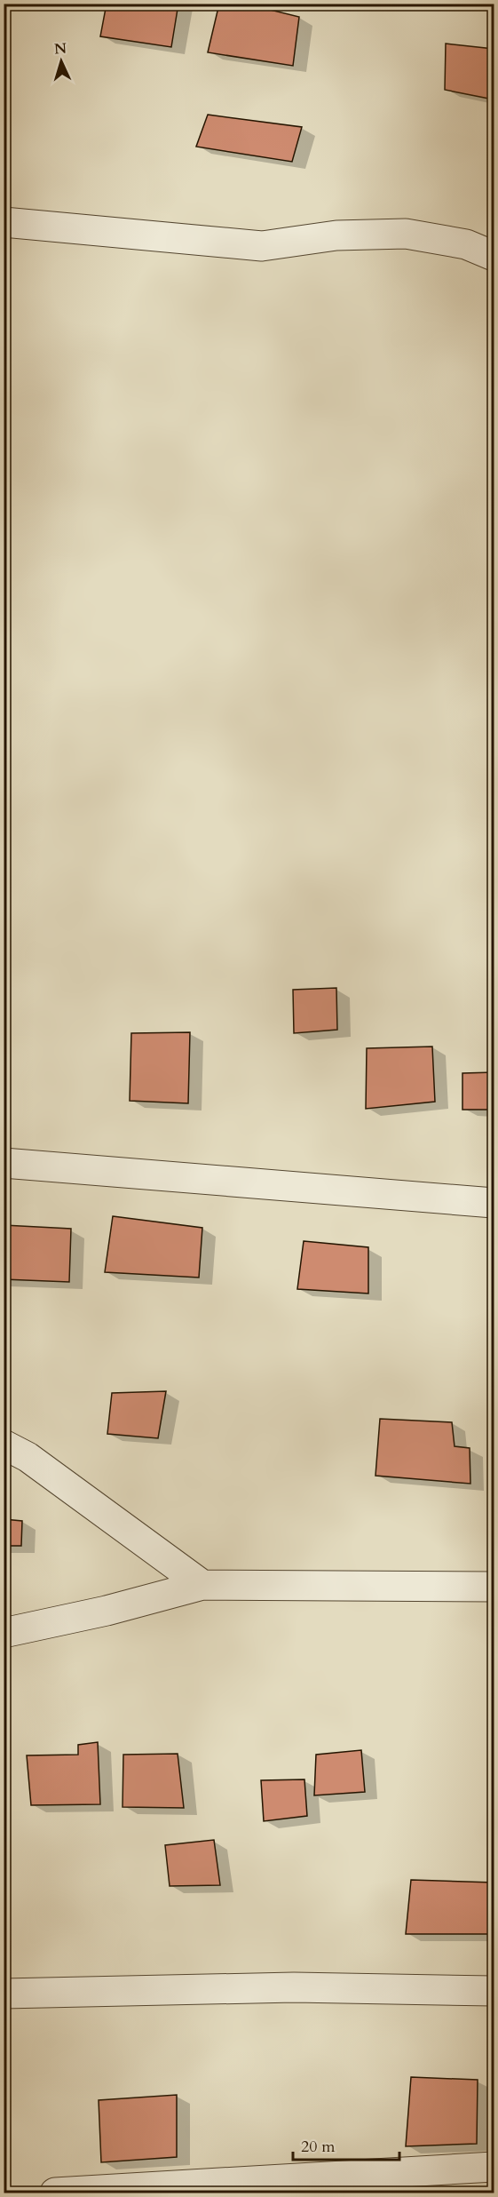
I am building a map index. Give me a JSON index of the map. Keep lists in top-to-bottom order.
{
  "scale_bar": "20 m",
  "north": "top"
}
